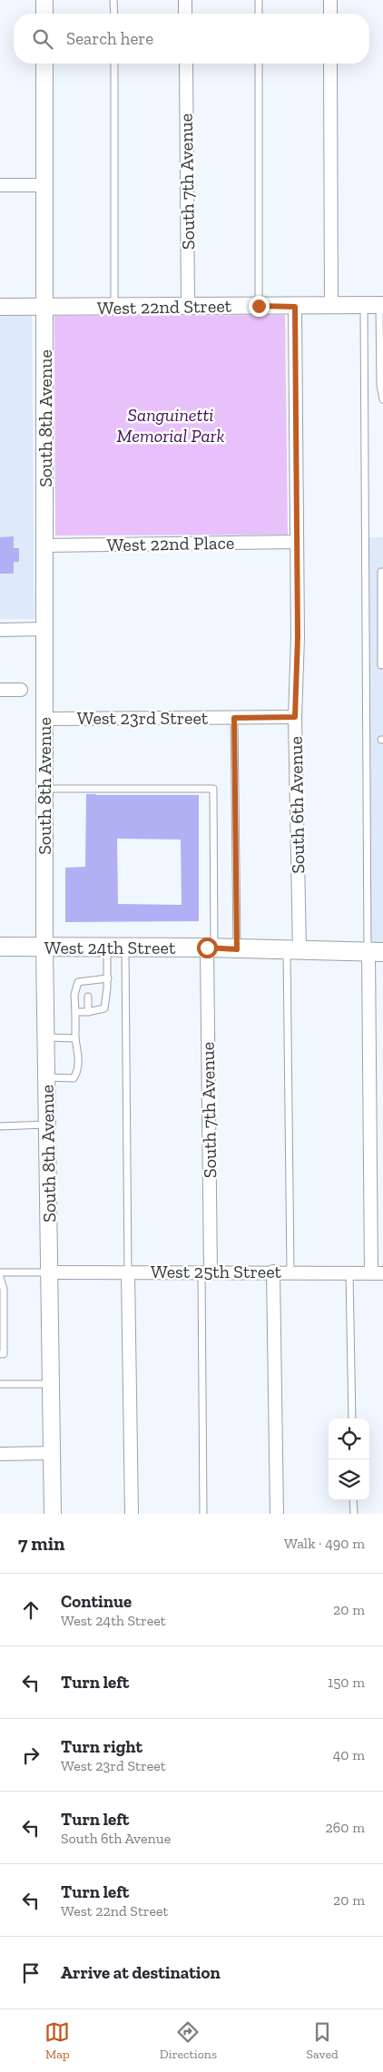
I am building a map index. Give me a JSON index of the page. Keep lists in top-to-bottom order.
{
  "streets": {
    "main road": ["West 24th Street"],
    "street": [
      "South 7th Avenue",
      "West 22nd Street",
      "South 8th Avenue",
      "West 22nd Place",
      "West 23rd Street",
      "South 6th Avenue",
      "West 25th Street"
    ]
  },
  "crossings": [
    ["South 7th Avenue", "West 22nd Street"],
    ["South 7th Avenue", "West 24th Street"],
    ["South 7th Avenue", "West 25th Street"],
    ["West 22nd Street", "South 8th Avenue"],
    ["West 22nd Street", "South 6th Avenue"],
    ["South 8th Avenue", "West 22nd Place"],
    ["South 8th Avenue", "West 23rd Street"],
    ["South 8th Avenue", "West 24th Street"],
    ["South 8th Avenue", "West 25th Street"],
    ["West 22nd Place", "South 6th Avenue"],
    ["West 23rd Street", "South 6th Avenue"],
    ["South 6th Avenue", "West 24th Street"]
  ],
  "parks": ["Sanguinetti Memorial Park"],
  "page": {
    "search": "Search here",
    "heading": ["7 min", "Walk · 490 m"],
    "list": [
      ["Continue", "West 24th Street", "20 m"],
      ["Turn left", "150 m"],
      ["Turn right", "West 23rd Street", "40 m"],
      ["Turn left", "South 6th Avenue", "260 m"],
      ["Turn left", "West 22nd Street", "20 m"],
      "Arrive at destination"
    ],
    "nav": ["Map", "Directions", "Saved"]
  }
}
